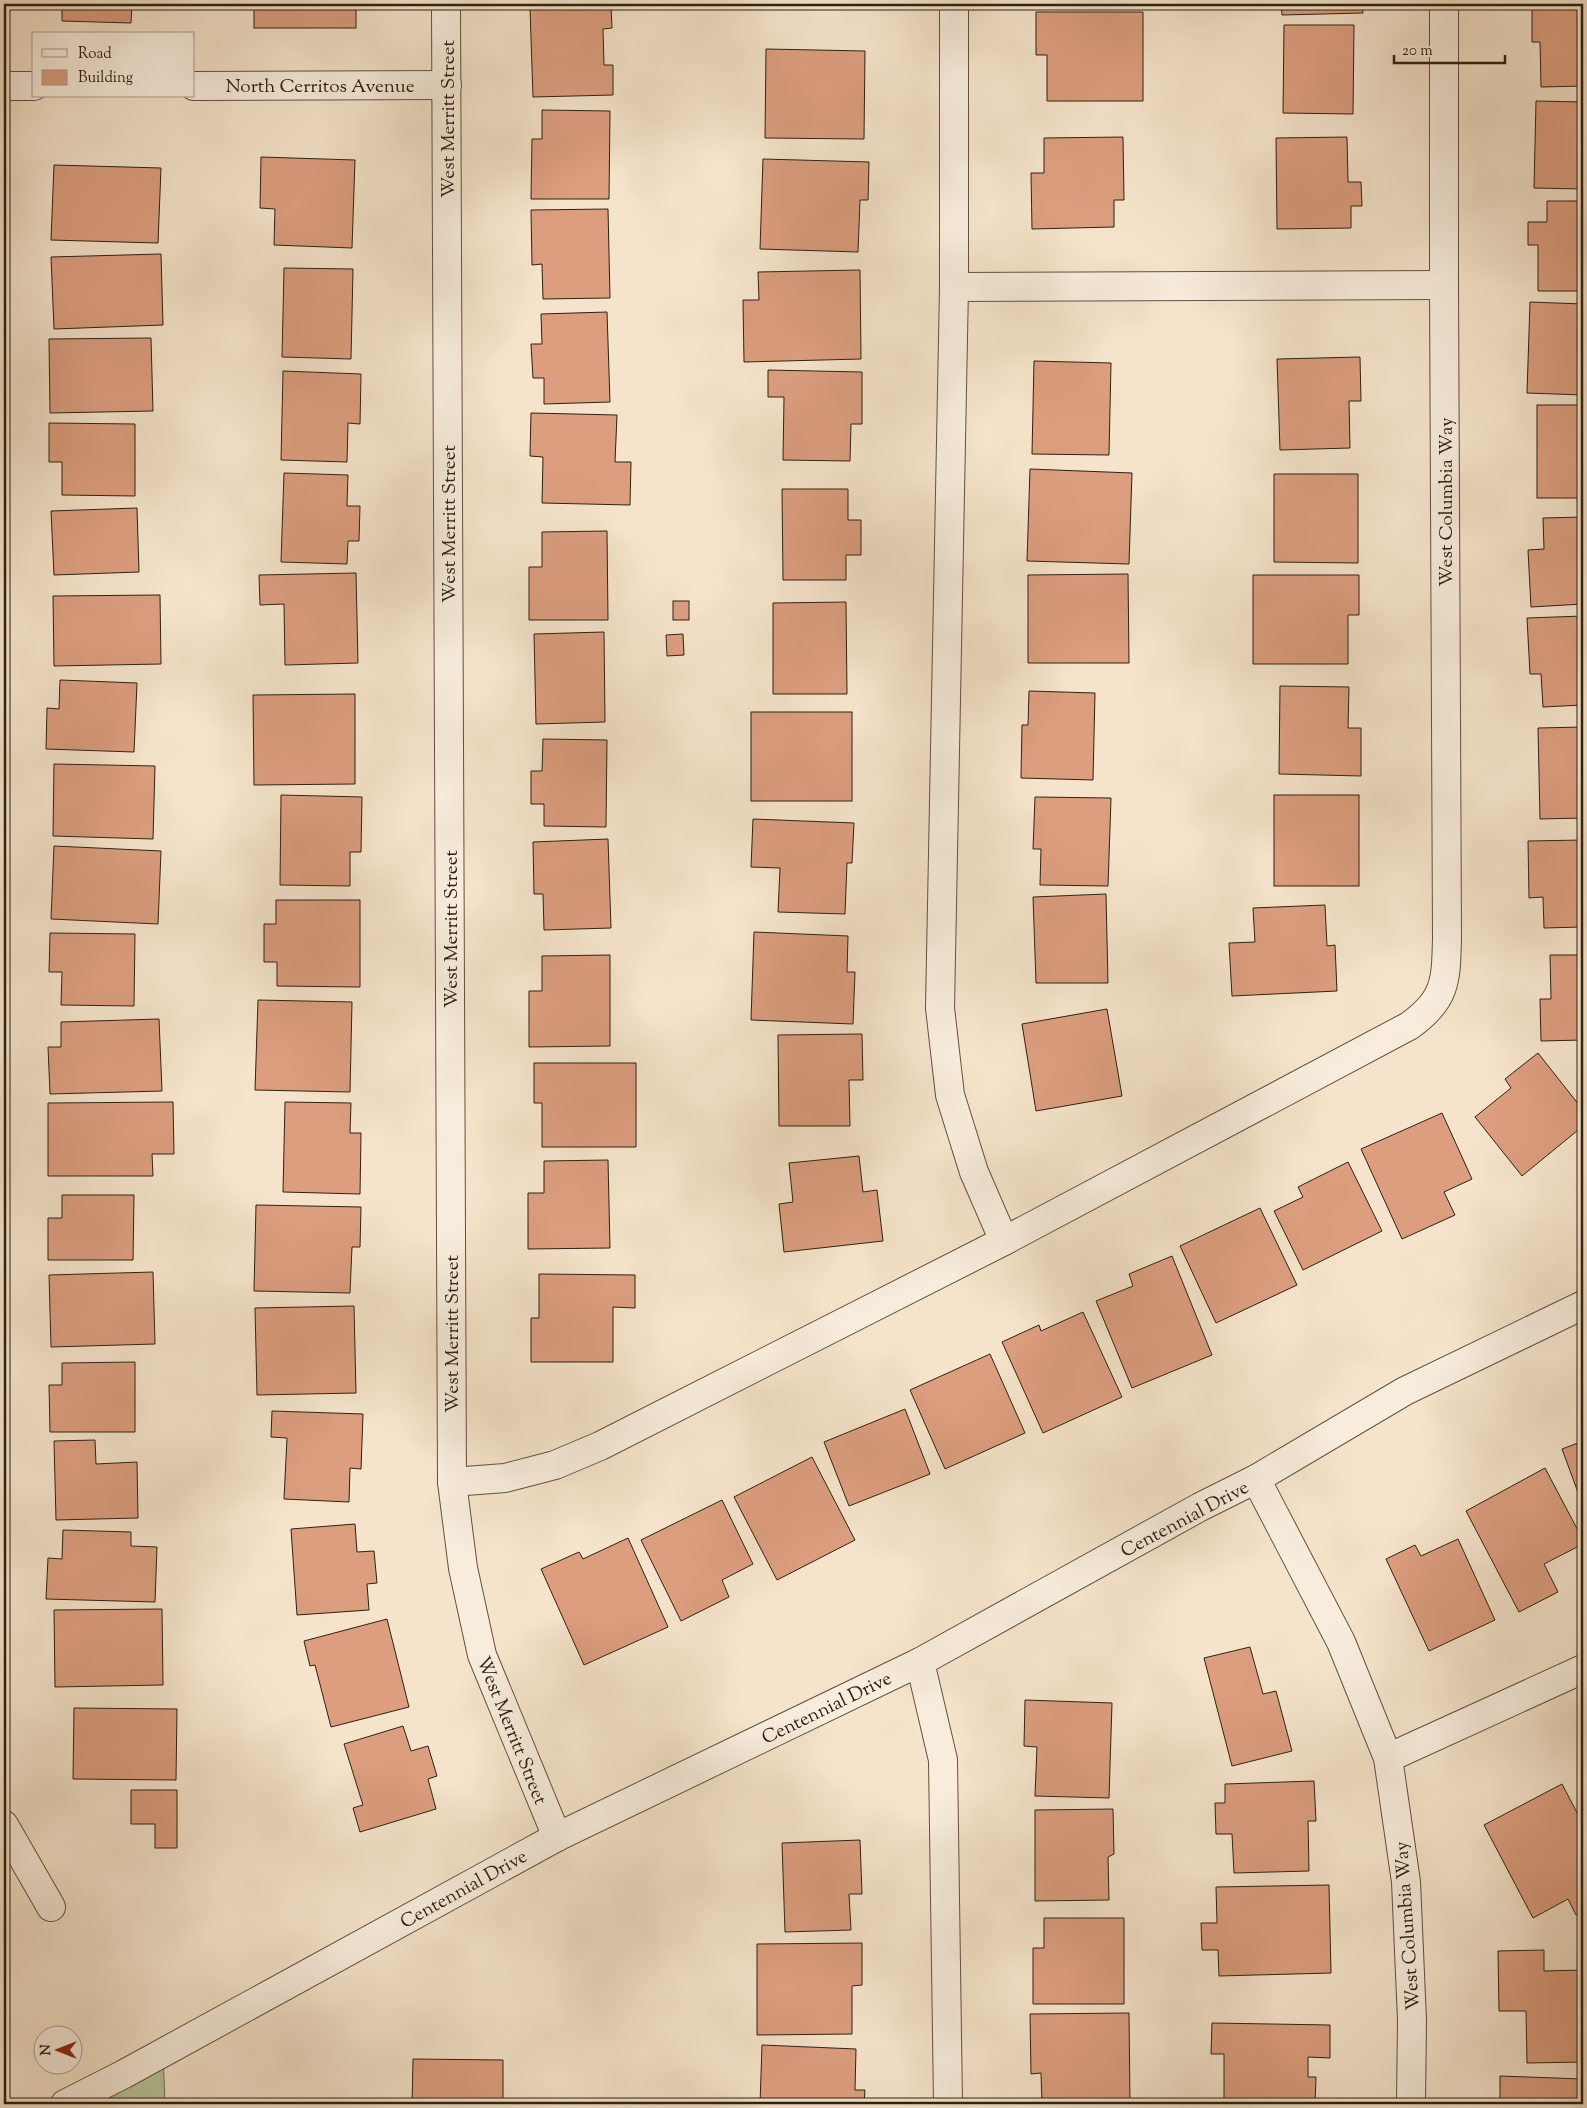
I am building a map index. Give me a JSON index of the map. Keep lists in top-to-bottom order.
{
  "streets": {
    "street": [
      "North Cerritos Avenue",
      "West Merritt Street",
      "West Columbia Way",
      "Centennial Drive"
    ]
  },
  "crossings": [
    ["North Cerritos Avenue", "West Merritt Street"],
    ["West Merritt Street", "Centennial Drive"],
    ["West Columbia Way", "Centennial Drive"]
  ],
  "legend": ["Road", "Building"],
  "scale_bar": "20 m",
  "north": "left"
}
